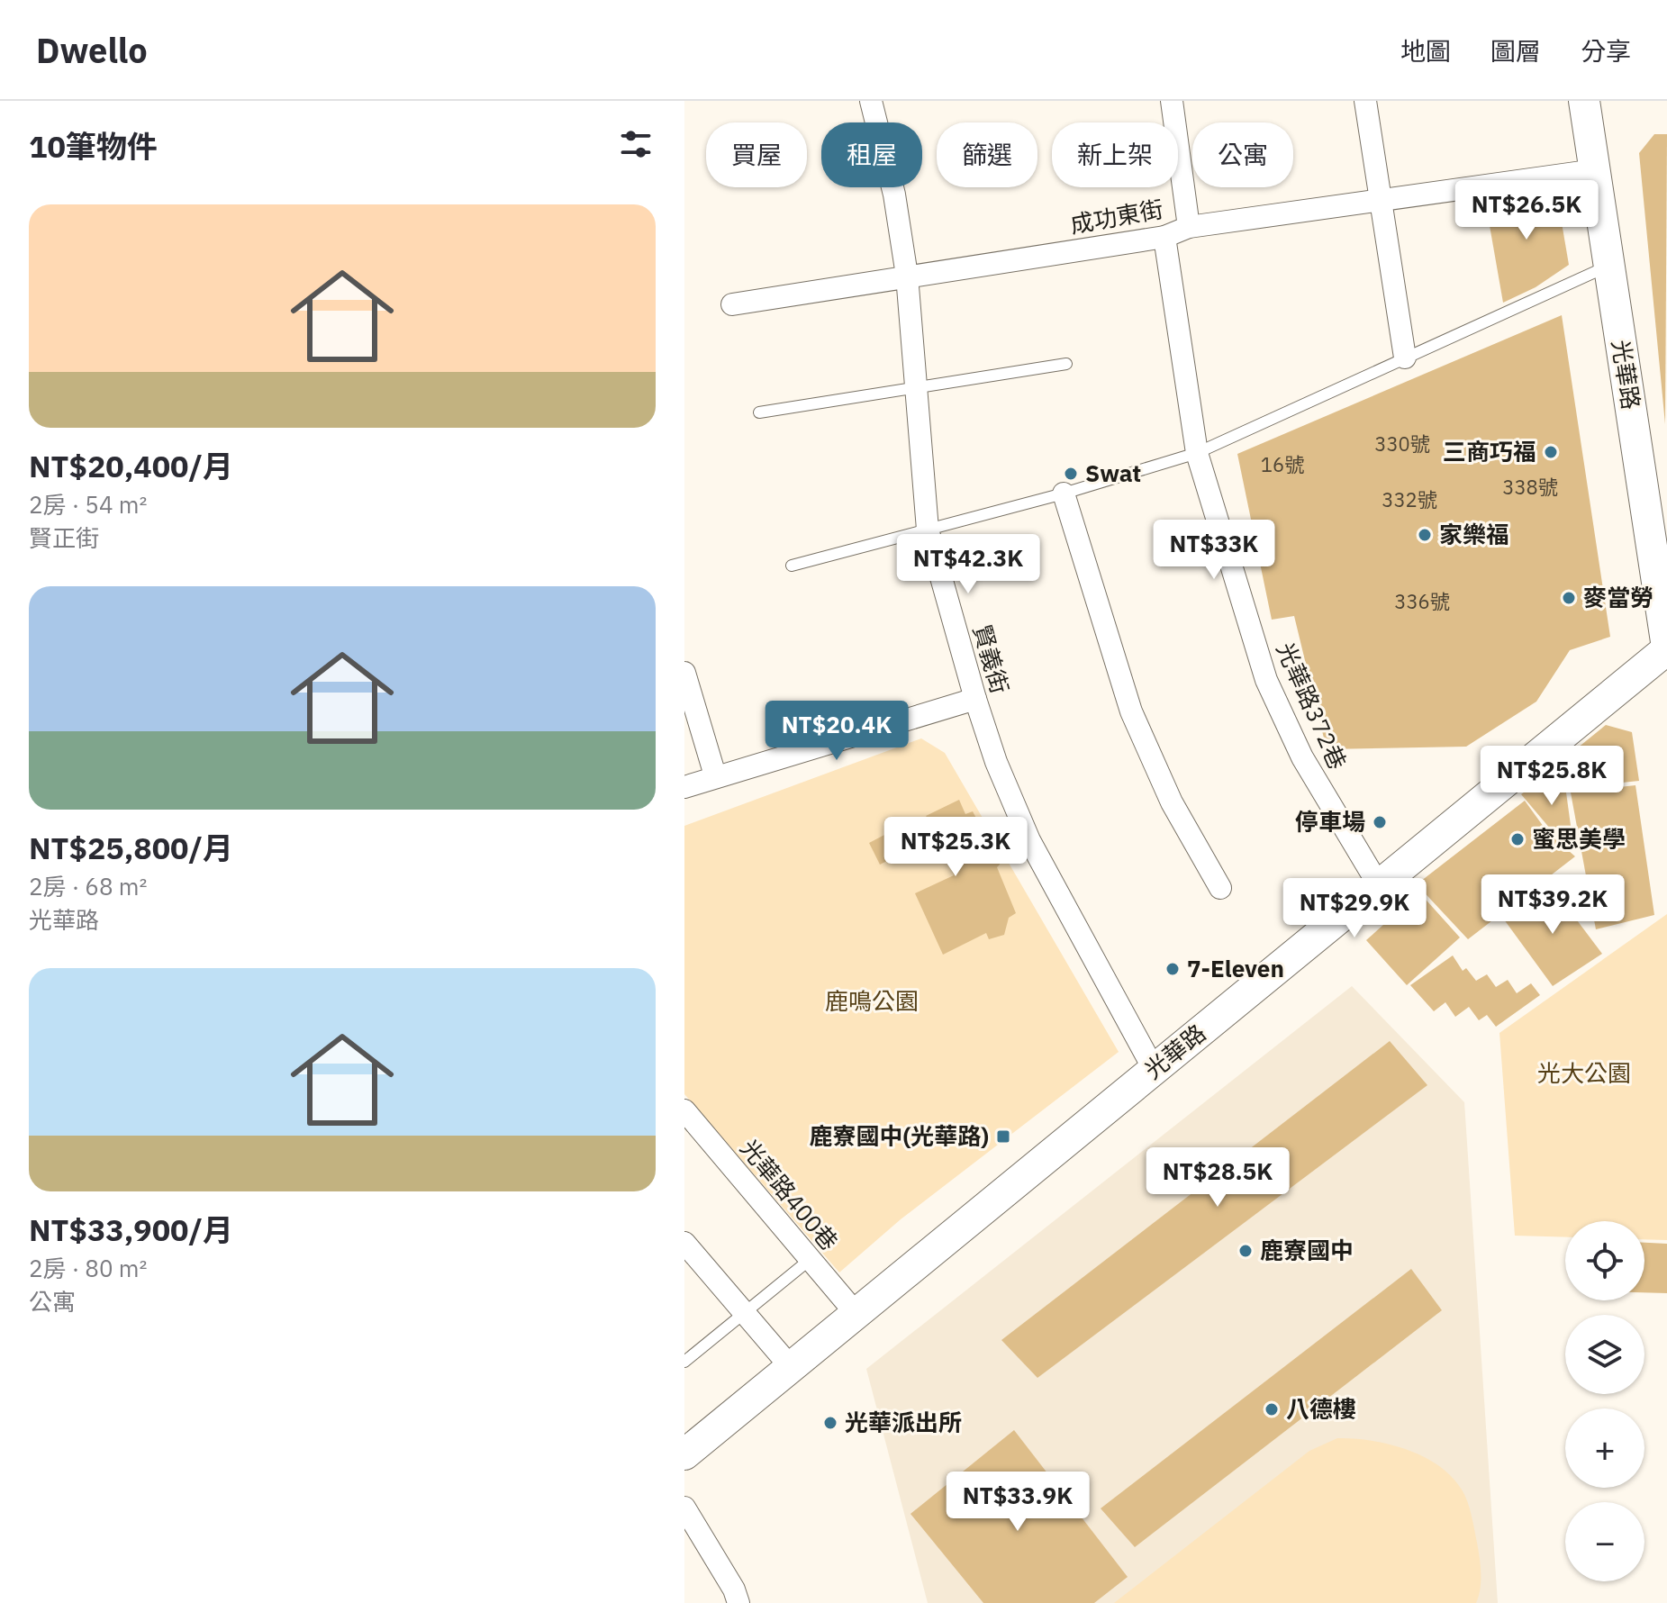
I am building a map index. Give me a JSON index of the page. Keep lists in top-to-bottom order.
{
  "streets": {
    "street": [
      "成功東街",
      "光華路",
      "賢義街",
      "光華路372巷",
      "光華路400巷"
    ]
  },
  "crossings": [
    ["成功東街", "光華路"],
    ["成功東街", "賢義街"],
    ["成功東街", "光華路372巷"],
    ["光華路", "賢義街"],
    ["光華路", "光華路372巷"],
    ["光華路", "光華路400巷"]
  ],
  "parks": ["鹿鳴公園", "光大公園"],
  "places": {
    "other": [
      "三商巧福",
      "Swat",
      "家樂福",
      "麥當勞",
      "停車場",
      "蜜思美學",
      "7-Eleven",
      "鹿寮國中",
      "八德樓",
      "光華派出所"
    ],
    "transit": ["鹿寮國中(光華路)"]
  },
  "house_numbers": [
    "330號",
    "16號",
    "338號",
    "332號",
    "336號"
  ],
  "page": {
    "header": "Dwello",
    "nav": ["地圖", "圖層", "分享"],
    "heading": "10筆物件",
    "chip": [
      "買屋",
      "租屋",
      "篩選",
      "新上架",
      "公寓"
    ],
    "price": [
      "NT$26.5K",
      "NT$33K",
      "NT$42.3K",
      "NT$20.4K",
      "NT$25.8K",
      "NT$25.3K",
      "NT$39.2K",
      "NT$29.9K",
      "NT$28.5K",
      "NT$33.9K"
    ],
    "list": [
      {
        "name": "NT$20,400/月",
        "note": "2房 · 54 m² · 賢正街"
      },
      {
        "name": "NT$25,800/月",
        "note": "2房 · 68 m² · 光華路"
      },
      {
        "name": "NT$33,900/月",
        "note": "2房 · 80 m² · 公寓"
      }
    ],
    "map_buttons": ["+", "−"]
  }
}
